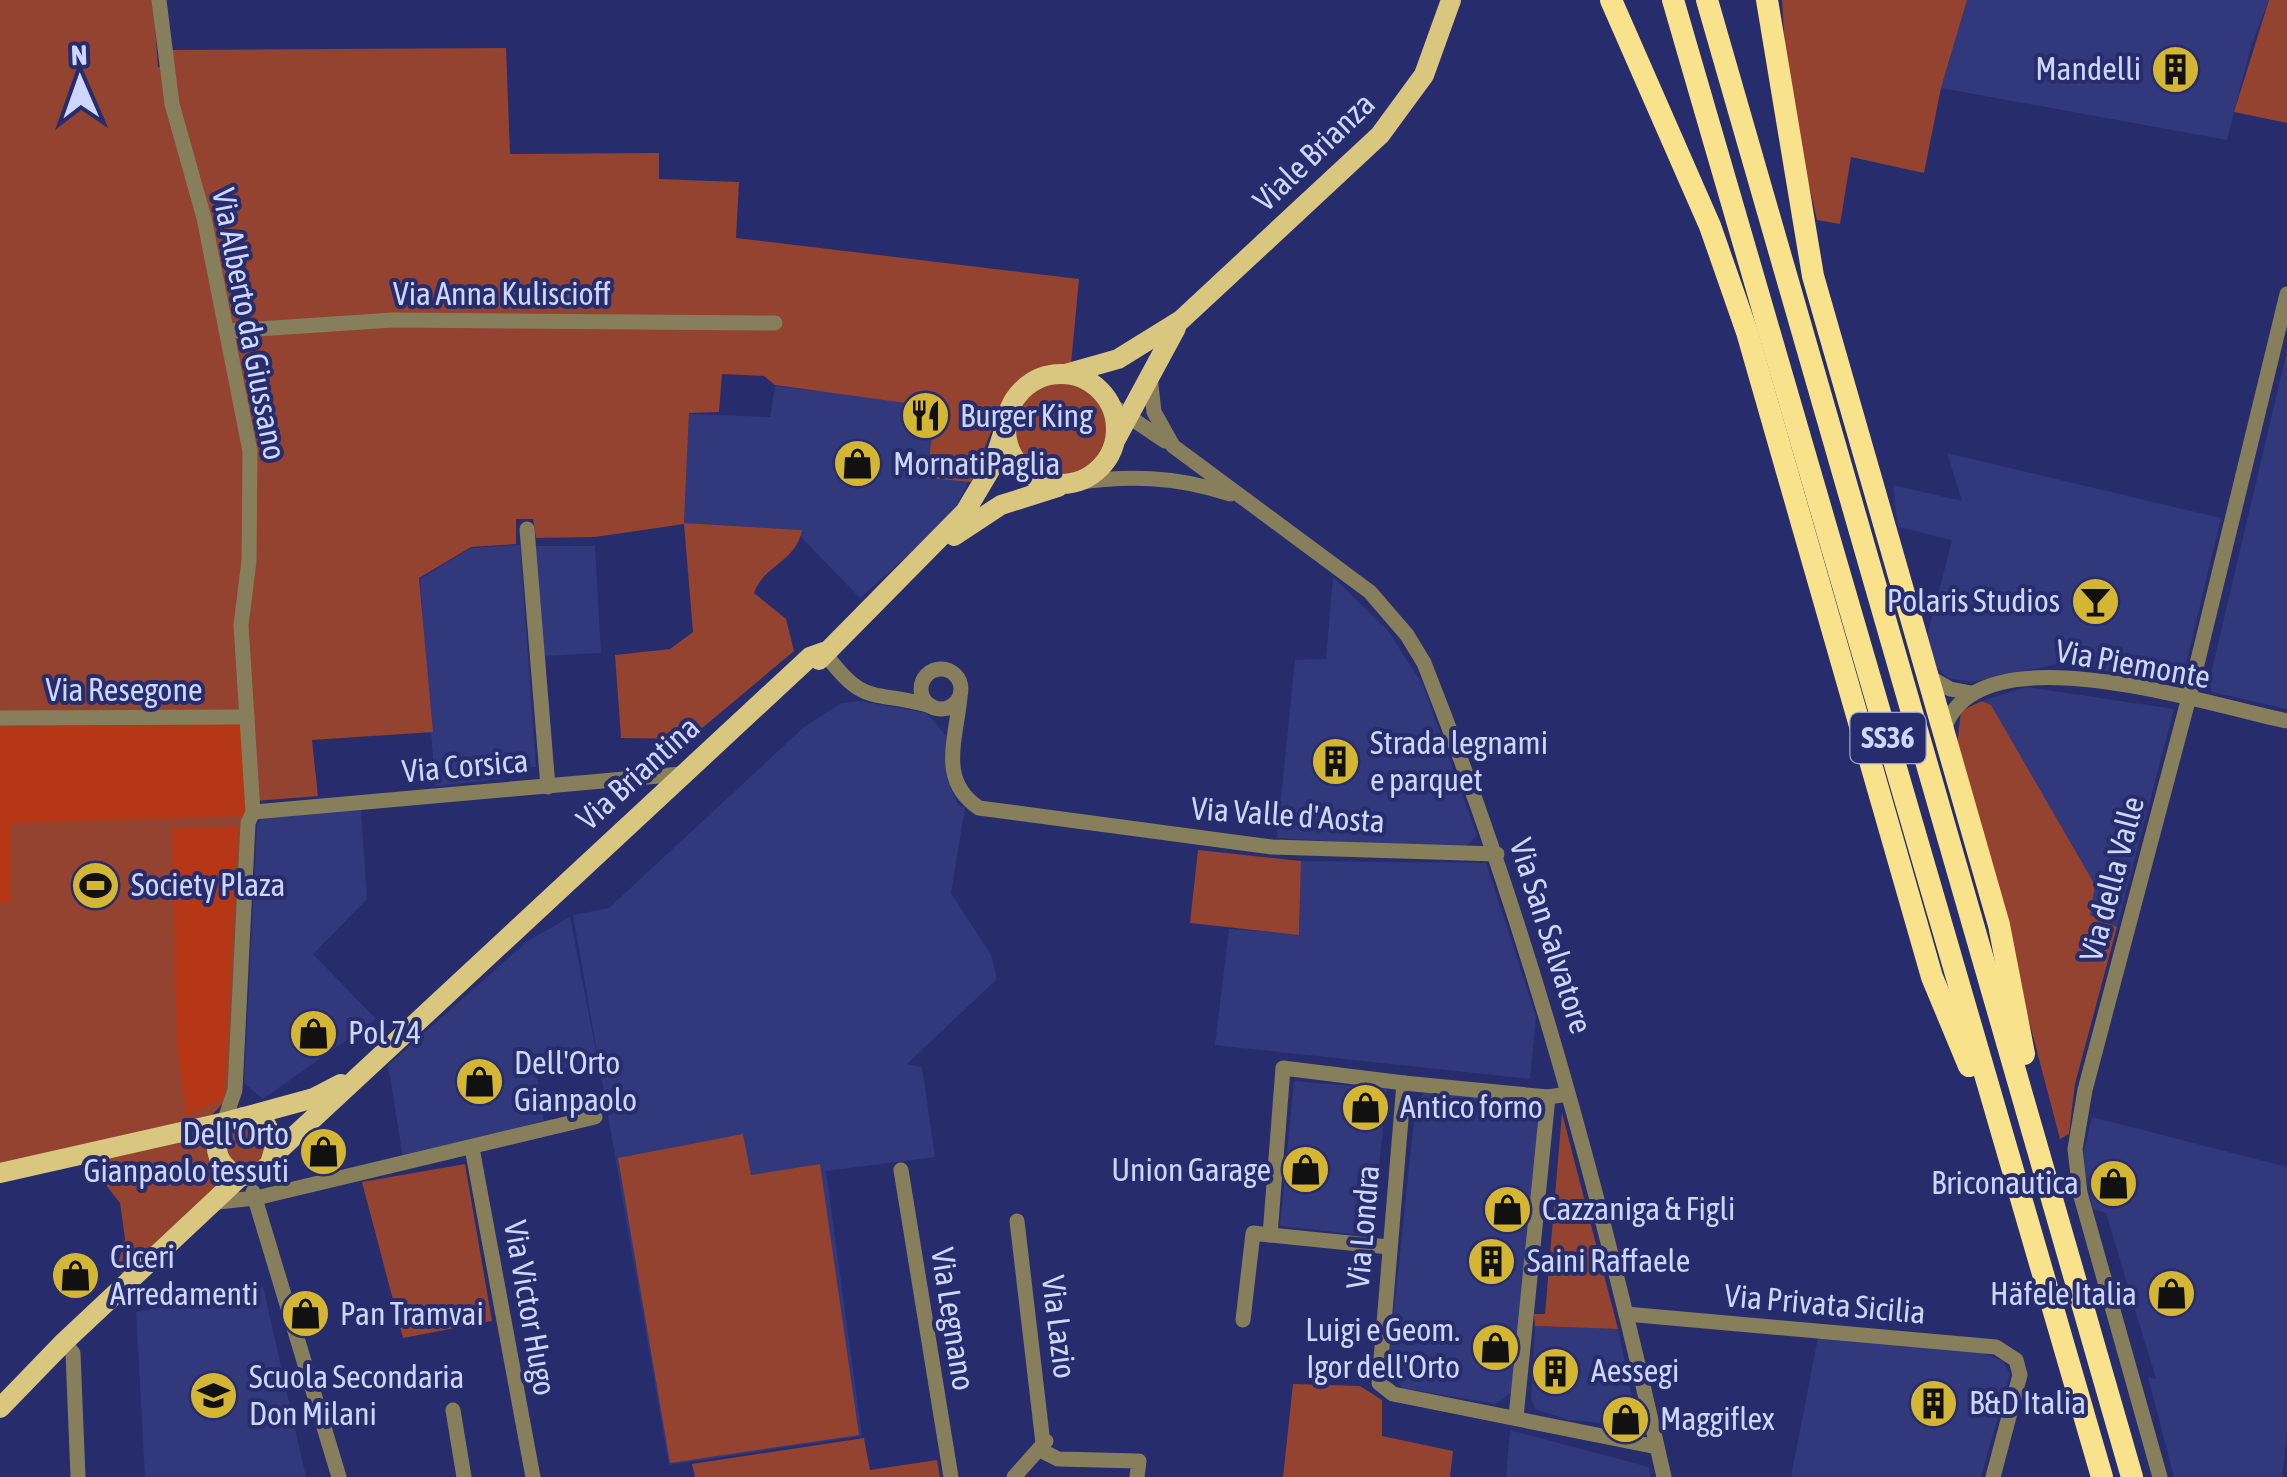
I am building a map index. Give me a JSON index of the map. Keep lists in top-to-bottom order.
{
  "streets": {
    "highway": ["SS36"],
    "main road": ["Viale Brianza", "Via Briantina"],
    "street": [
      "Via Anna Kuliscioff",
      "Via Alberto da Giussano",
      "Via Piemonte",
      "Via Resegone",
      "Via Corsica",
      "Via Valle d'Aosta",
      "Via della Valle",
      "Via San Salvatore",
      "Via Londra",
      "Via Privata Sicilia",
      "Via Victor Hugo",
      "Via Legnano",
      "Via Lazio"
    ]
  },
  "crossings": [
    ["Via Anna Kuliscioff", "Via Alberto da Giussano"],
    ["Via Alberto da Giussano", "Via Resegone"],
    ["Via Alberto da Giussano", "Via Corsica"],
    ["Via Alberto da Giussano", "Via Briantina"],
    ["Via Piemonte", "Via della Valle"],
    ["Via Corsica", "Via Briantina"],
    ["Via Briantina", "Via San Salvatore"],
    ["Via Valle d'Aosta", "Via San Salvatore"],
    ["Via San Salvatore", "Via Privata Sicilia"]
  ],
  "places": {
    "building": [
      "Mandelli",
      "Strada legnami e parquet",
      "Saini Raffaele",
      "Aessegi",
      "B&D Italia"
    ],
    "restaurant": ["Burger King"],
    "shop": [
      "MornatiPaglia",
      "Pol 74",
      "Dell'Orto Gianpaolo",
      "Antico forno",
      "Dell'Orto Gianpaolo tessuti",
      "Union Garage",
      "Briconautica",
      "Cazzaniga & Figli",
      "Ciceri Arredamenti",
      "Häfele Italia",
      "Pan Tramvai",
      "Luigi e Geom. Igor dell'Orto",
      "Maggiflex"
    ],
    "bar": ["Polaris Studios"],
    "sports": ["Society Plaza"],
    "school or university": ["Scuola Secondaria Don Milani"]
  },
  "north": "top"
}
